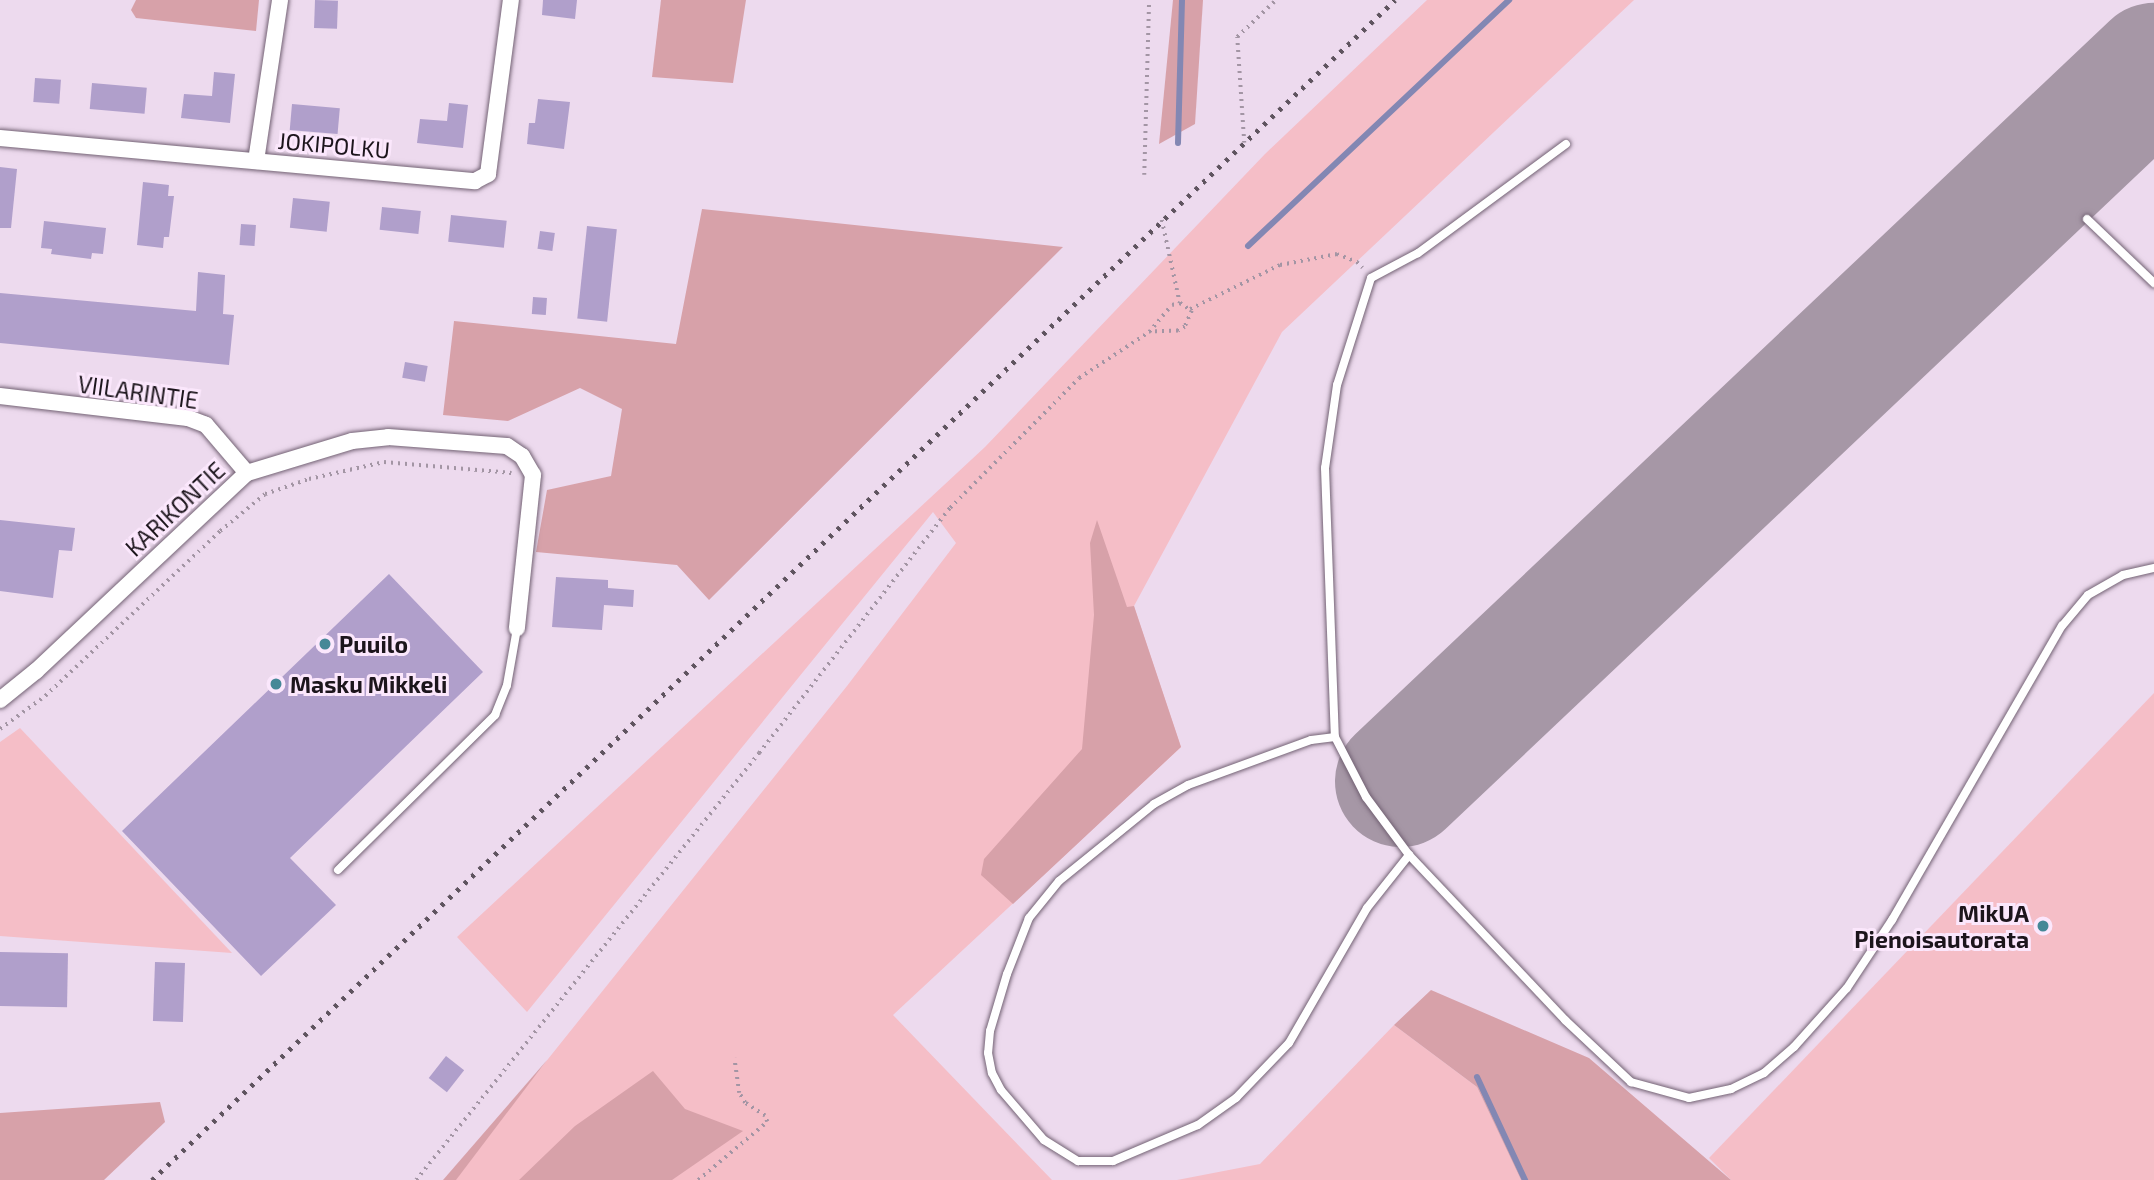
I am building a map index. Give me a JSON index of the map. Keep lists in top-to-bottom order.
{
  "streets": {
    "street": ["JOKIPOLKU", "VIILARINTIE", "KARIKONTIE"]
  },
  "crossings": [
    ["VIILARINTIE", "KARIKONTIE"]
  ],
  "places": ["Puuilo", "Masku Mikkeli", "MikUA Pienoisautorata"]
}
